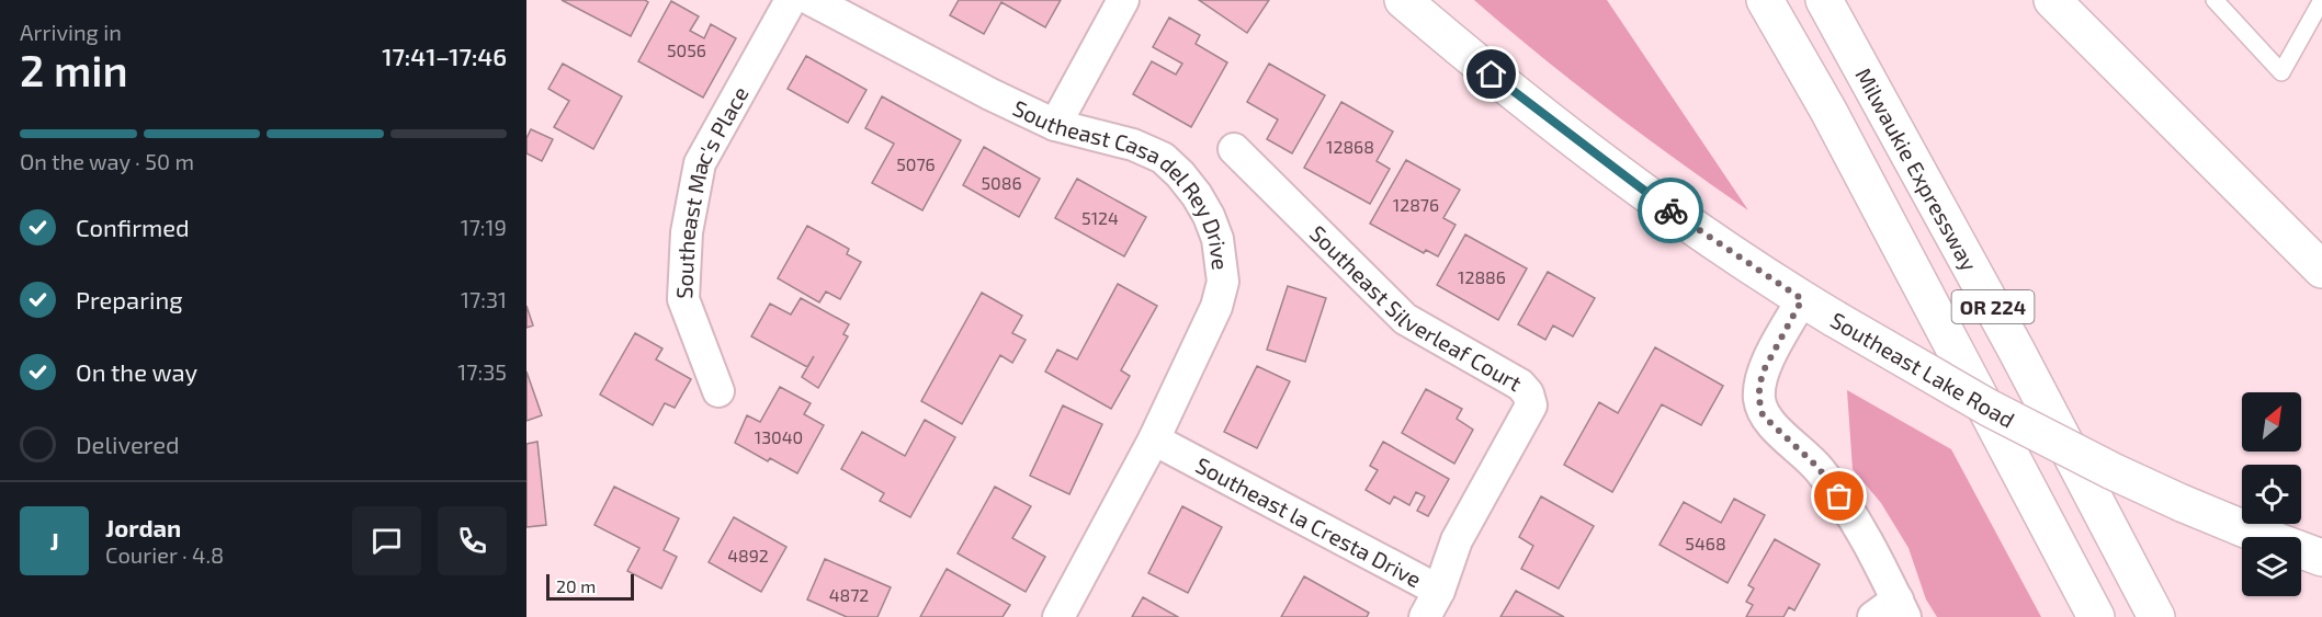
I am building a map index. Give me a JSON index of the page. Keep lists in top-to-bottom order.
{
  "streets": {
    "main road": ["Milwaukie Expressway", "OR 224", "Southeast Lake Road"],
    "street": [
      "Southeast Casa del Rey Drive",
      "Southeast Mac's Place",
      "Southeast Silverleaf Court",
      "Southeast la Cresta Drive"
    ]
  },
  "crossings": [
    ["Southeast Casa del Rey Drive", "Southeast la Cresta Drive"],
    ["Southeast Silverleaf Court", "Southeast la Cresta Drive"]
  ],
  "house_numbers": [
    "5056",
    "12868",
    "5076",
    "5086",
    "12876",
    "5124",
    "12886",
    "13040",
    "5468",
    "4892",
    "4872"
  ],
  "scale_bar": "20 m",
  "north": "top right",
  "page": {
    "heading": ["2 min", "Arriving in", "17:41–17:46"],
    "panel": ["Jordan", "Courier · 4.8"],
    "bar": "On the way · 50 m",
    "list": [
      ["Confirmed", "17:19"],
      ["Preparing", "17:31"],
      ["On the way", "17:35"],
      "Delivered"
    ],
    "round": "J",
    "scale": "20 m"
  }
}
